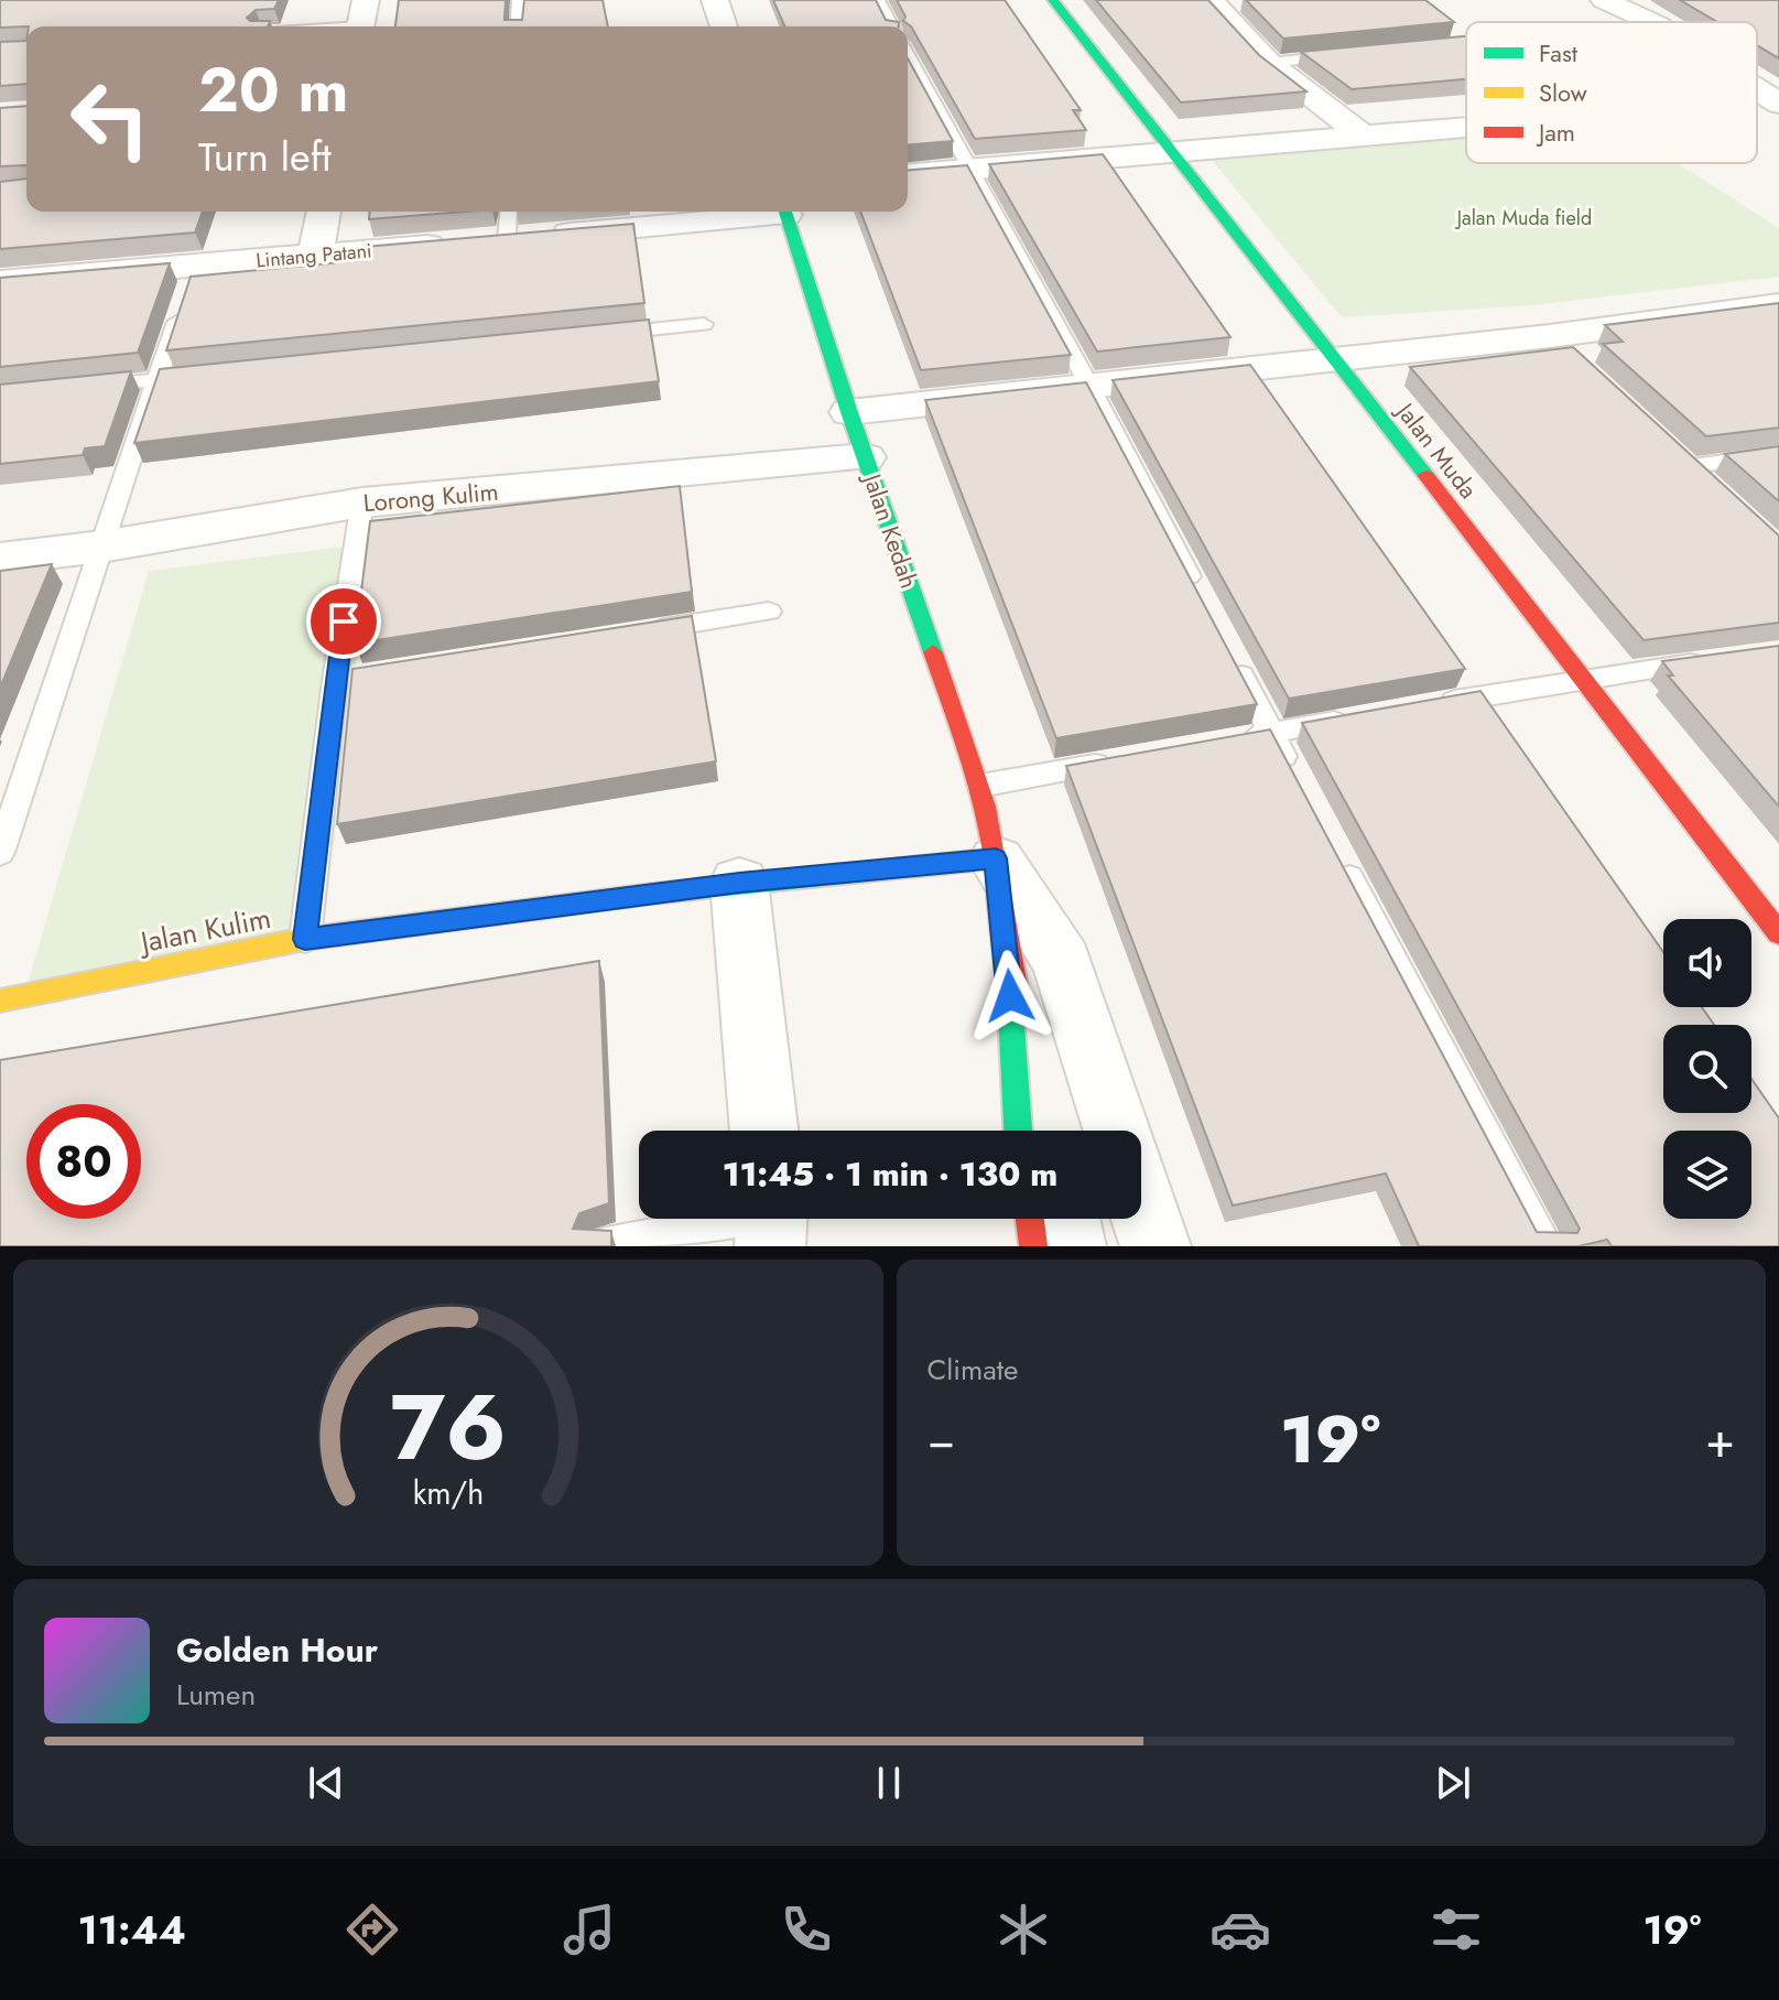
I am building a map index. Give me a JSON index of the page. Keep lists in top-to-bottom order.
{
  "streets": {
    "main road": ["Jalan Muda", "Jalan Kedah", "Jalan Kulim"],
    "street": ["Lintang Patani", "Lorong Kulim"]
  },
  "crossings": [
    ["Lorong Kulim", "Jalan Kedah"],
    ["Jalan Kedah", "Jalan Kulim"]
  ],
  "parks": ["Jalan Muda field"],
  "legend": ["Fast", "Slow", "Jam"],
  "page": {
    "turn": ["20 m", "Turn left"],
    "limit": "80",
    "trip": "11:45 · 1 min · 130 m",
    "tile": "Climate",
    "heat": ["−", "19°", "+"],
    "song": ["Golden Hour", "Lumen"],
    "tabs": ["11:44", "19°"],
    "gauge": ["76", "km/h"]
  }
}
